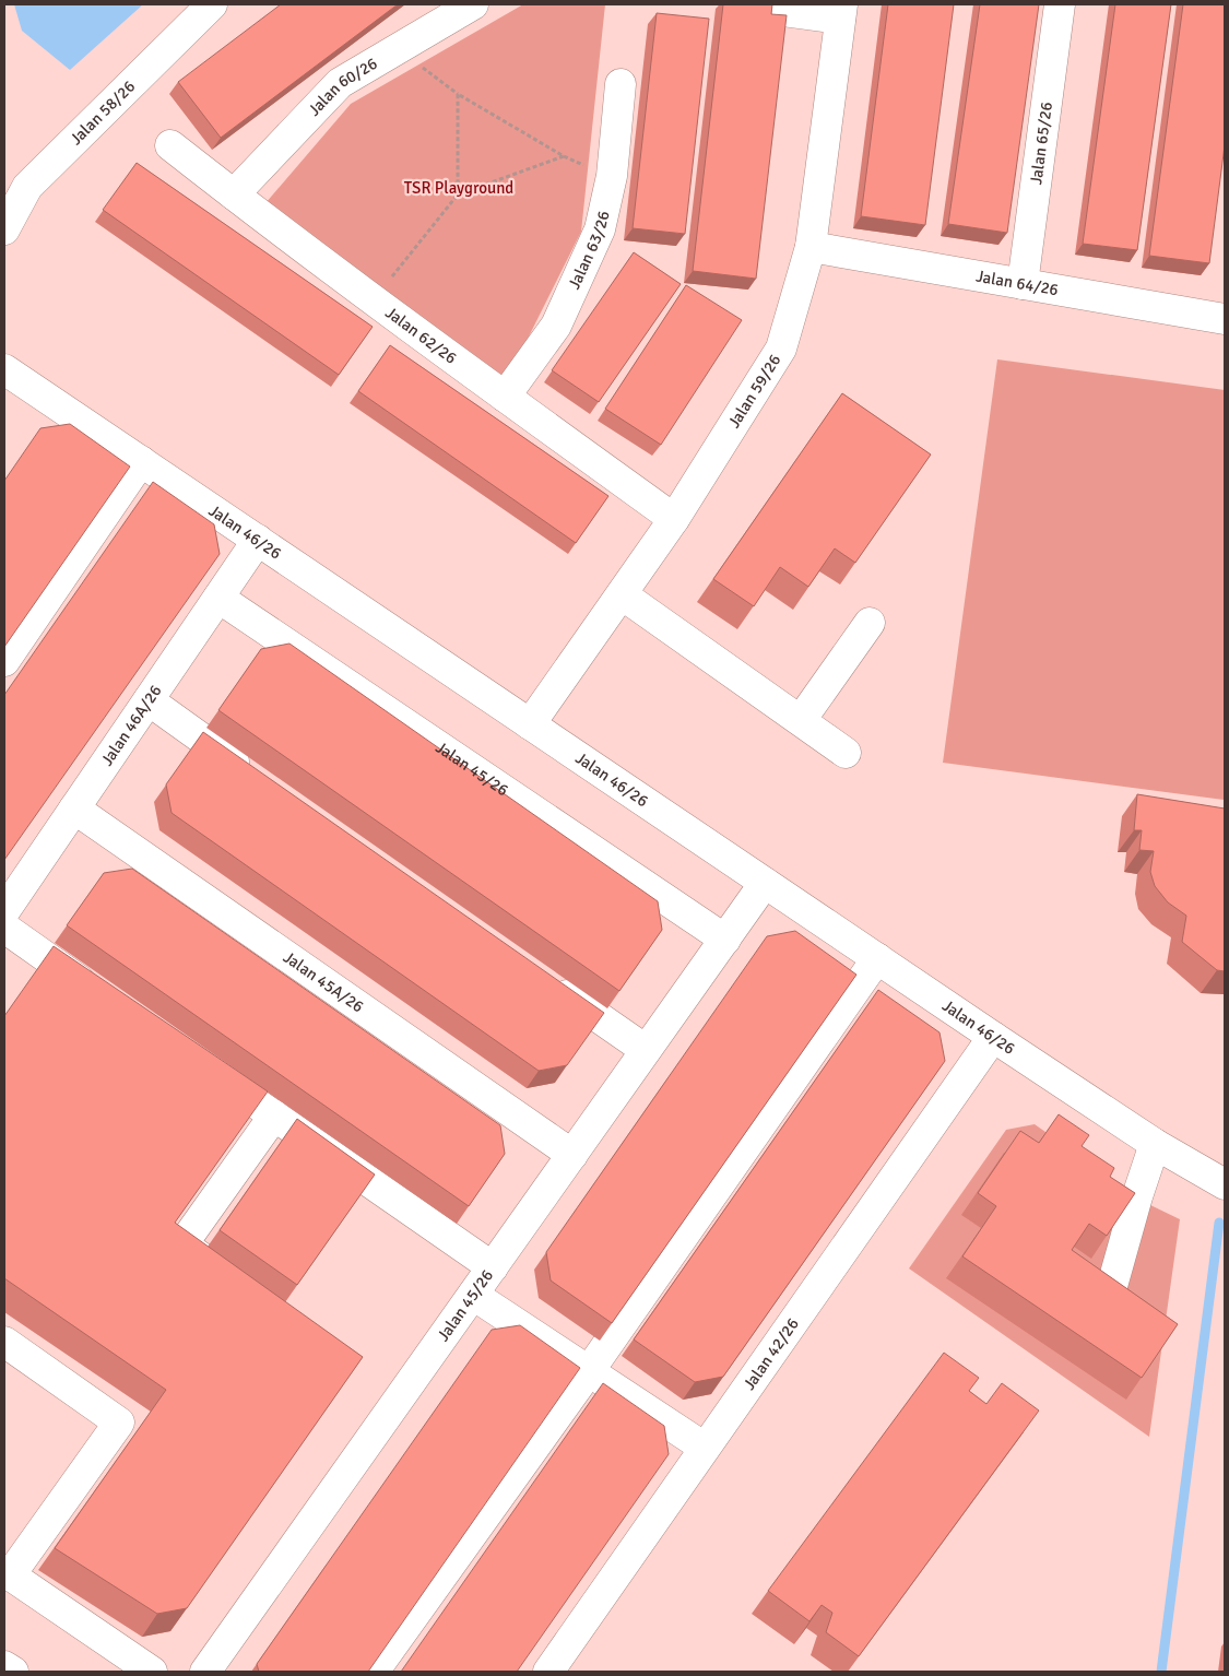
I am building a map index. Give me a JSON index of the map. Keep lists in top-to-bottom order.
{
  "streets": {
    "street": [
      "Jalan 60/26",
      "Jalan 58/26",
      "Jalan 65/26",
      "Jalan 63/26",
      "Jalan 64/26",
      "Jalan 62/26",
      "Jalan 59/26",
      "Jalan 46/26",
      "Jalan 46A/26",
      "Jalan 45/26",
      "Jalan 45A/26",
      "Jalan 42/26"
    ]
  },
  "crossings": [
    ["Jalan 60/26", "Jalan 62/26"],
    ["Jalan 65/26", "Jalan 64/26"],
    ["Jalan 63/26", "Jalan 62/26"],
    ["Jalan 64/26", "Jalan 59/26"],
    ["Jalan 62/26", "Jalan 59/26"],
    ["Jalan 59/26", "Jalan 46/26"],
    ["Jalan 46/26", "Jalan 46A/26"],
    ["Jalan 46/26", "Jalan 45/26"],
    ["Jalan 46/26", "Jalan 42/26"],
    ["Jalan 46A/26", "Jalan 45/26"],
    ["Jalan 46A/26", "Jalan 45A/26"],
    ["Jalan 45/26", "Jalan 45A/26"]
  ],
  "parks": ["TSR Playground"]
}
